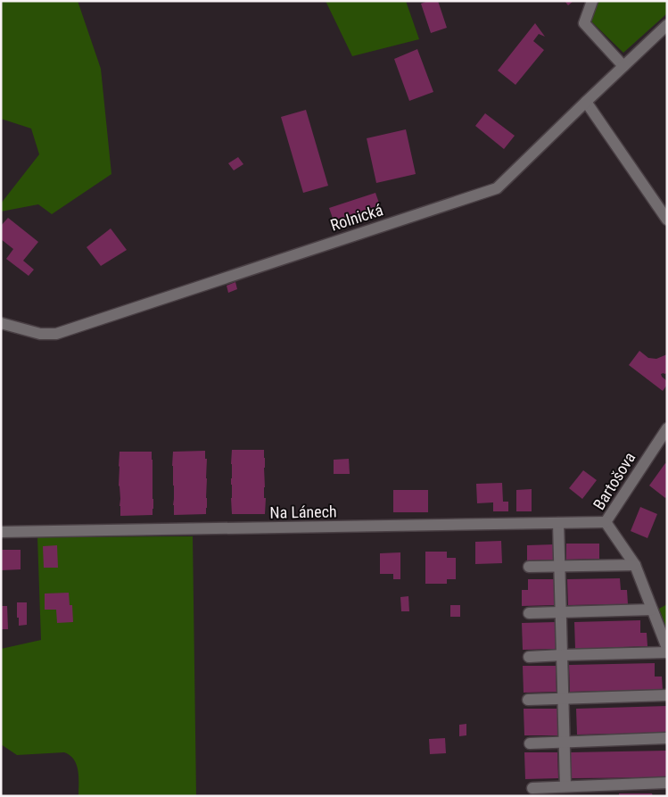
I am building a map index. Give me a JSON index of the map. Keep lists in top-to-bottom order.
{
  "streets": {
    "street": ["Rolnická", "Bartošova", "Na Lánech"]
  },
  "crossings": [
    ["Bartošova", "Na Lánech"]
  ]
}
